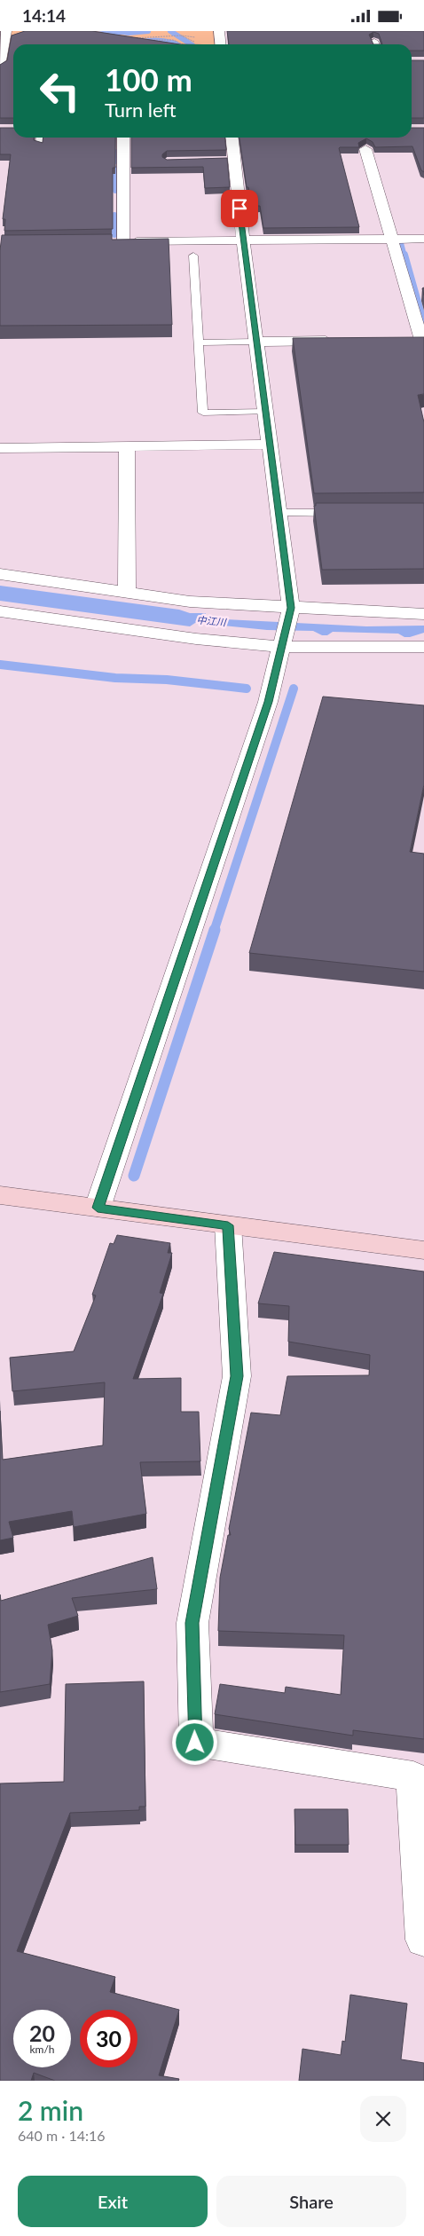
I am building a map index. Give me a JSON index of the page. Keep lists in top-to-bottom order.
{
  "water": ["中江川"],
  "page": {
    "status": "14:14",
    "turn": ["100 m", "Turn left"],
    "speed": "20 km/h",
    "limit": "30",
    "heading": ["2 min", "640 m · 14:16"],
    "buttons": ["Exit", "Share"]
  }
}
